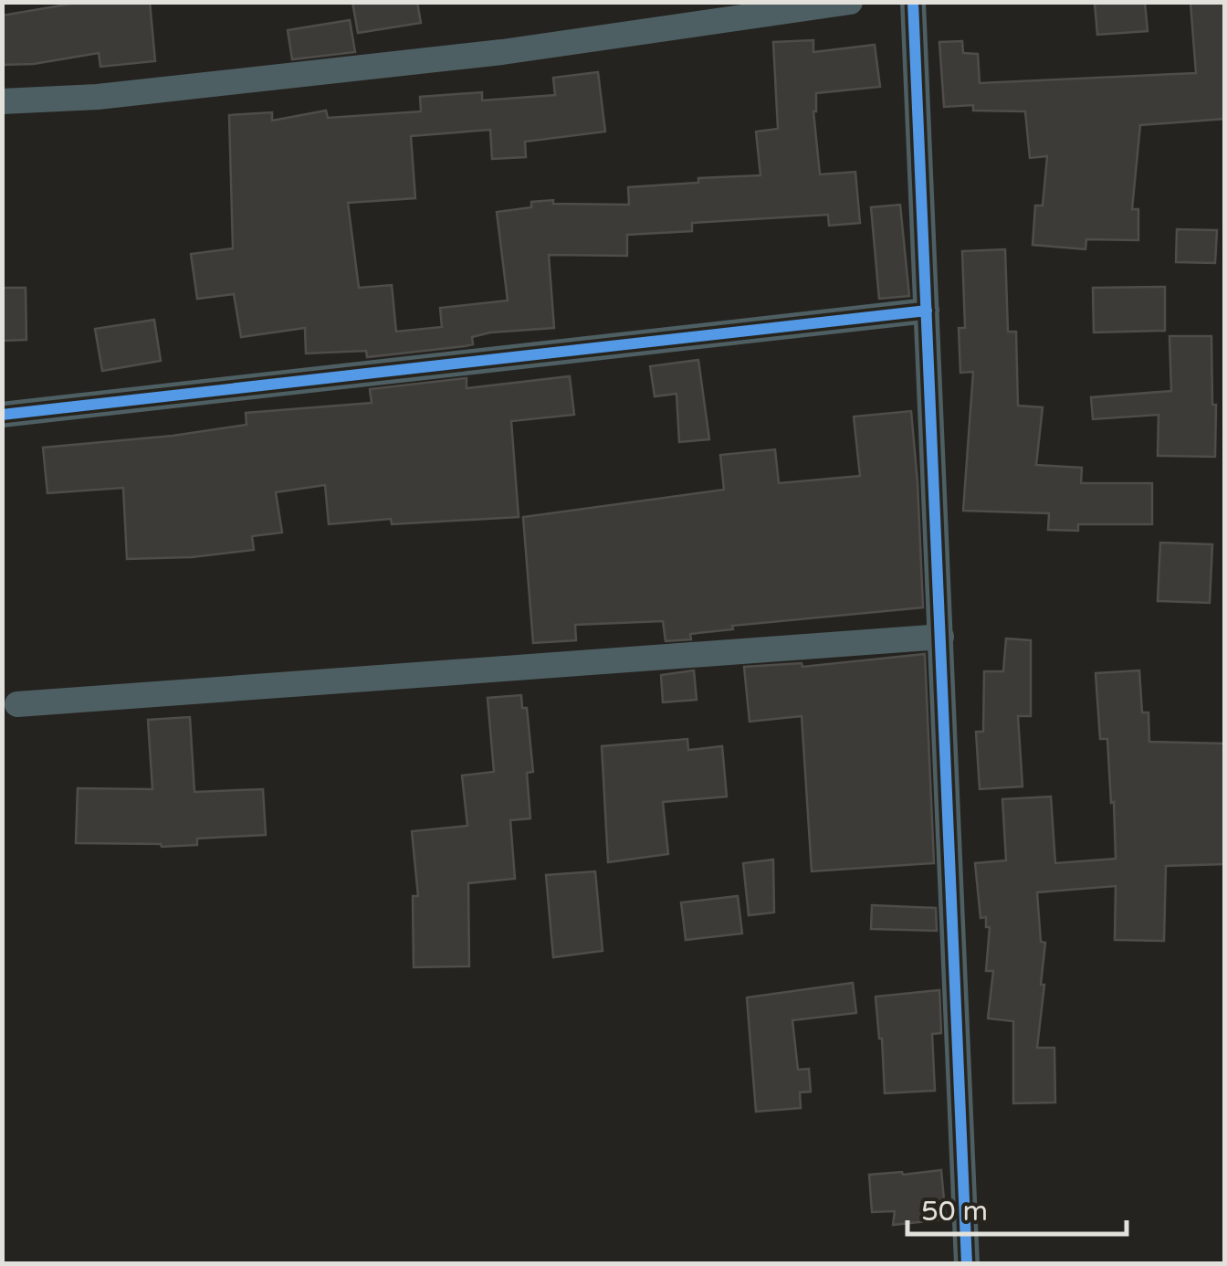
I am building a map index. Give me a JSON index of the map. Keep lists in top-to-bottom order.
{
  "scale_bar": "50 m"
}
